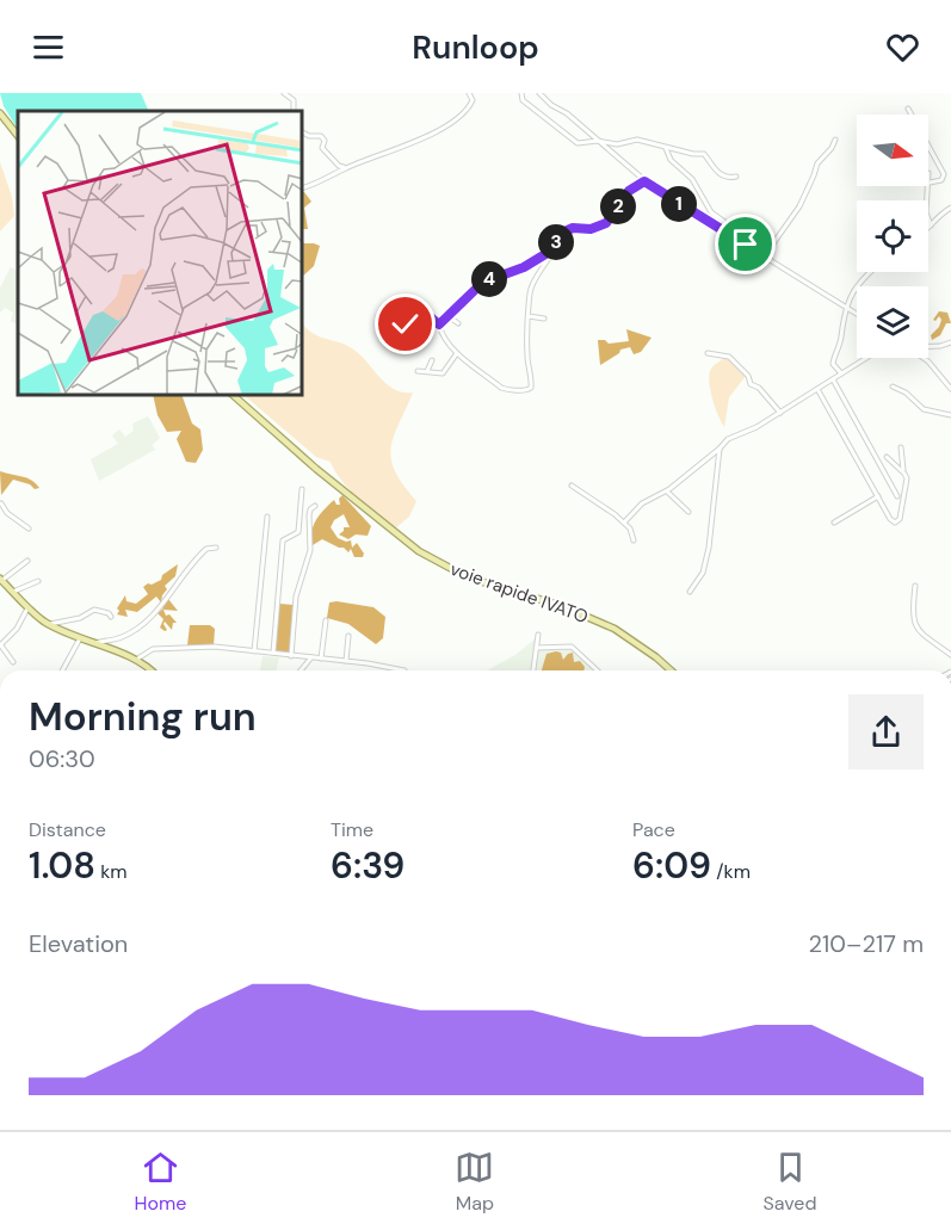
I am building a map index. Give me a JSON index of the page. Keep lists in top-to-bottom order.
{
  "streets": {
    "main road": ["voie rapide IVATO"]
  },
  "north": "right",
  "page": {
    "header": "Runloop",
    "pins": [
      "1",
      "2",
      "3",
      "4"
    ],
    "heading": ["Morning run", "06:30"],
    "stats": [
      ["Distance", "1.08 km"],
      ["Time", "6:39"],
      ["Pace", "6:09 /km"]
    ],
    "chart": ["Elevation", "210–217 m"],
    "tabs": ["Home", "Map", "Saved"]
  }
}
